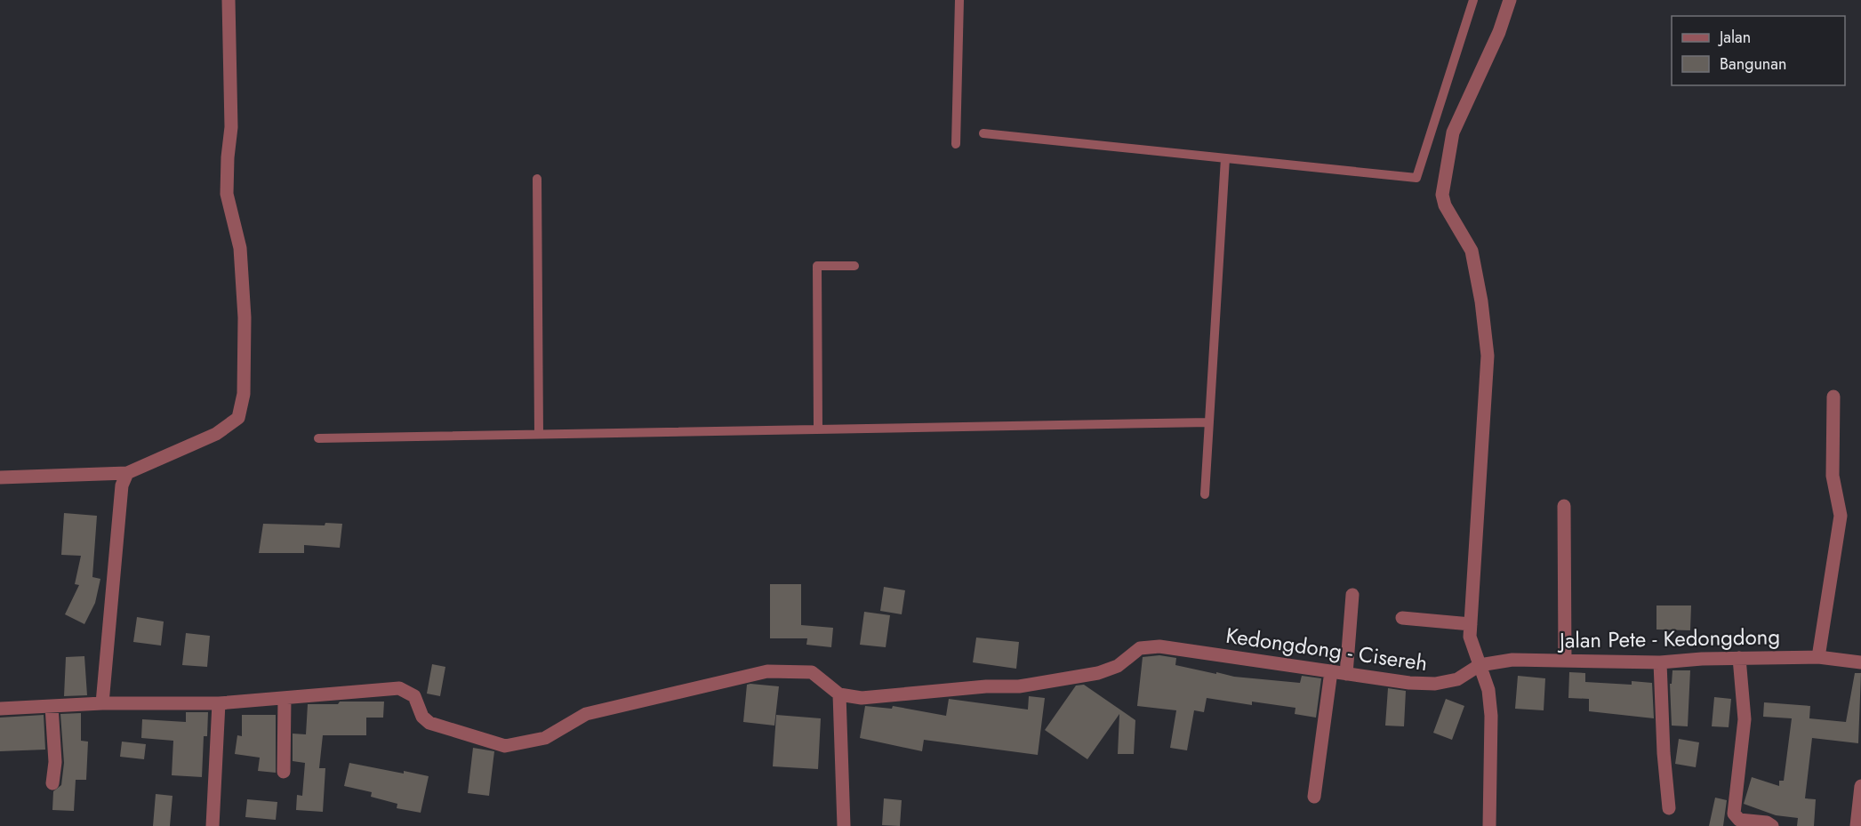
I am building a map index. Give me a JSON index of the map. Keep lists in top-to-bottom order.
{
  "streets": {
    "street": ["Jalan Pete - Kedongdong", "Kedongdong - Cisereh"]
  },
  "crossings": [
    ["Jalan Pete - Kedongdong", "Kedongdong - Cisereh"]
  ],
  "legend": ["Jalan", "Bangunan"]
}
